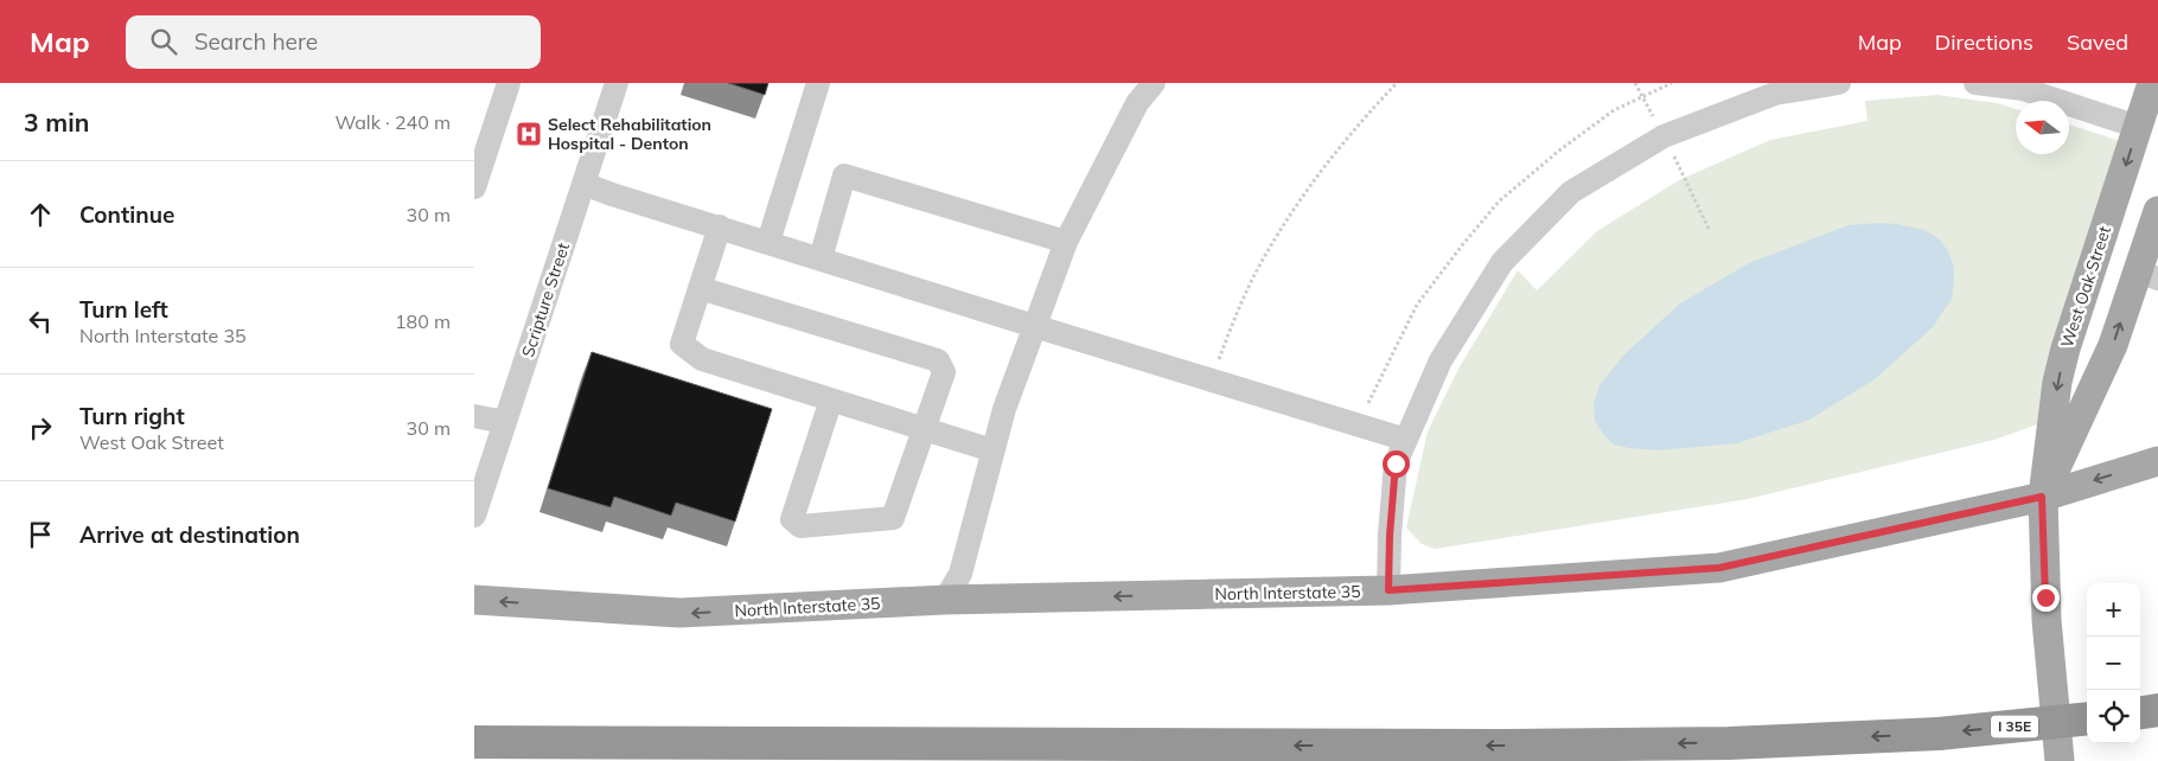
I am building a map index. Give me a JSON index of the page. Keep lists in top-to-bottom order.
{
  "streets": {
    "highway": ["I 35E"],
    "main road": ["West Oak Street", "North Interstate 35"],
    "street": ["Scripture Street"]
  },
  "crossings": [
    ["West Oak Street", "North Interstate 35"]
  ],
  "one_way": ["North Interstate 35"],
  "places": {
    "hospital": ["Select Rehabilitation Hospital - Denton"]
  },
  "north": "left",
  "page": {
    "header": "Map",
    "search": "Search here",
    "nav": ["Map", "Directions", "Saved"],
    "heading": ["3 min", "Walk · 240 m"],
    "list": [
      ["Continue", "30 m"],
      ["Turn left", "North Interstate 35", "180 m"],
      ["Turn right", "West Oak Street", "30 m"],
      "Arrive at destination"
    ],
    "map_buttons": ["+", "−"]
  }
}
